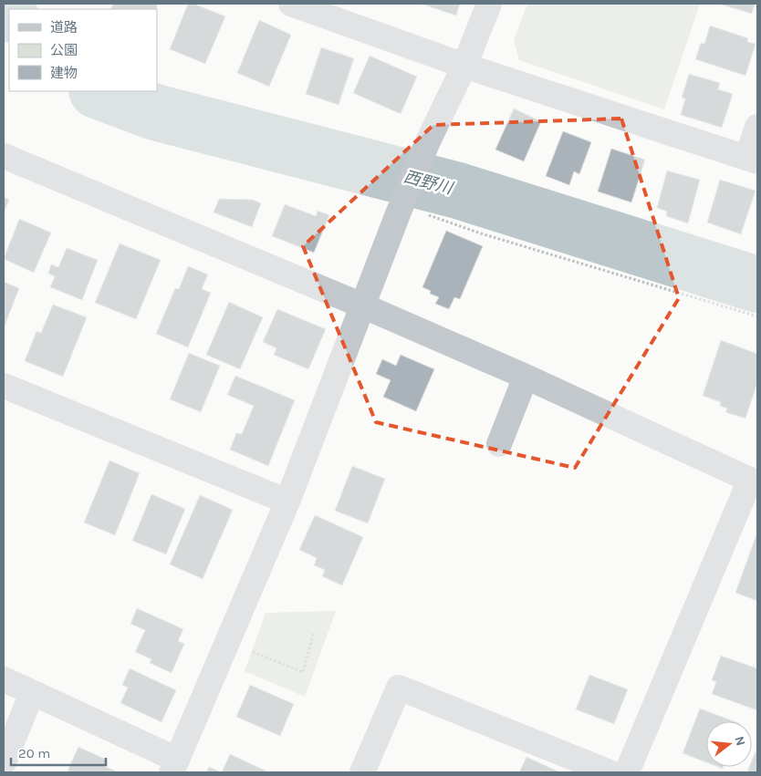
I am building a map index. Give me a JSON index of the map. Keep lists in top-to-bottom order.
{
  "water": ["西野川"],
  "legend": ["道路", "公園", "建物"],
  "scale_bar": "20 m",
  "north": "right"
}
